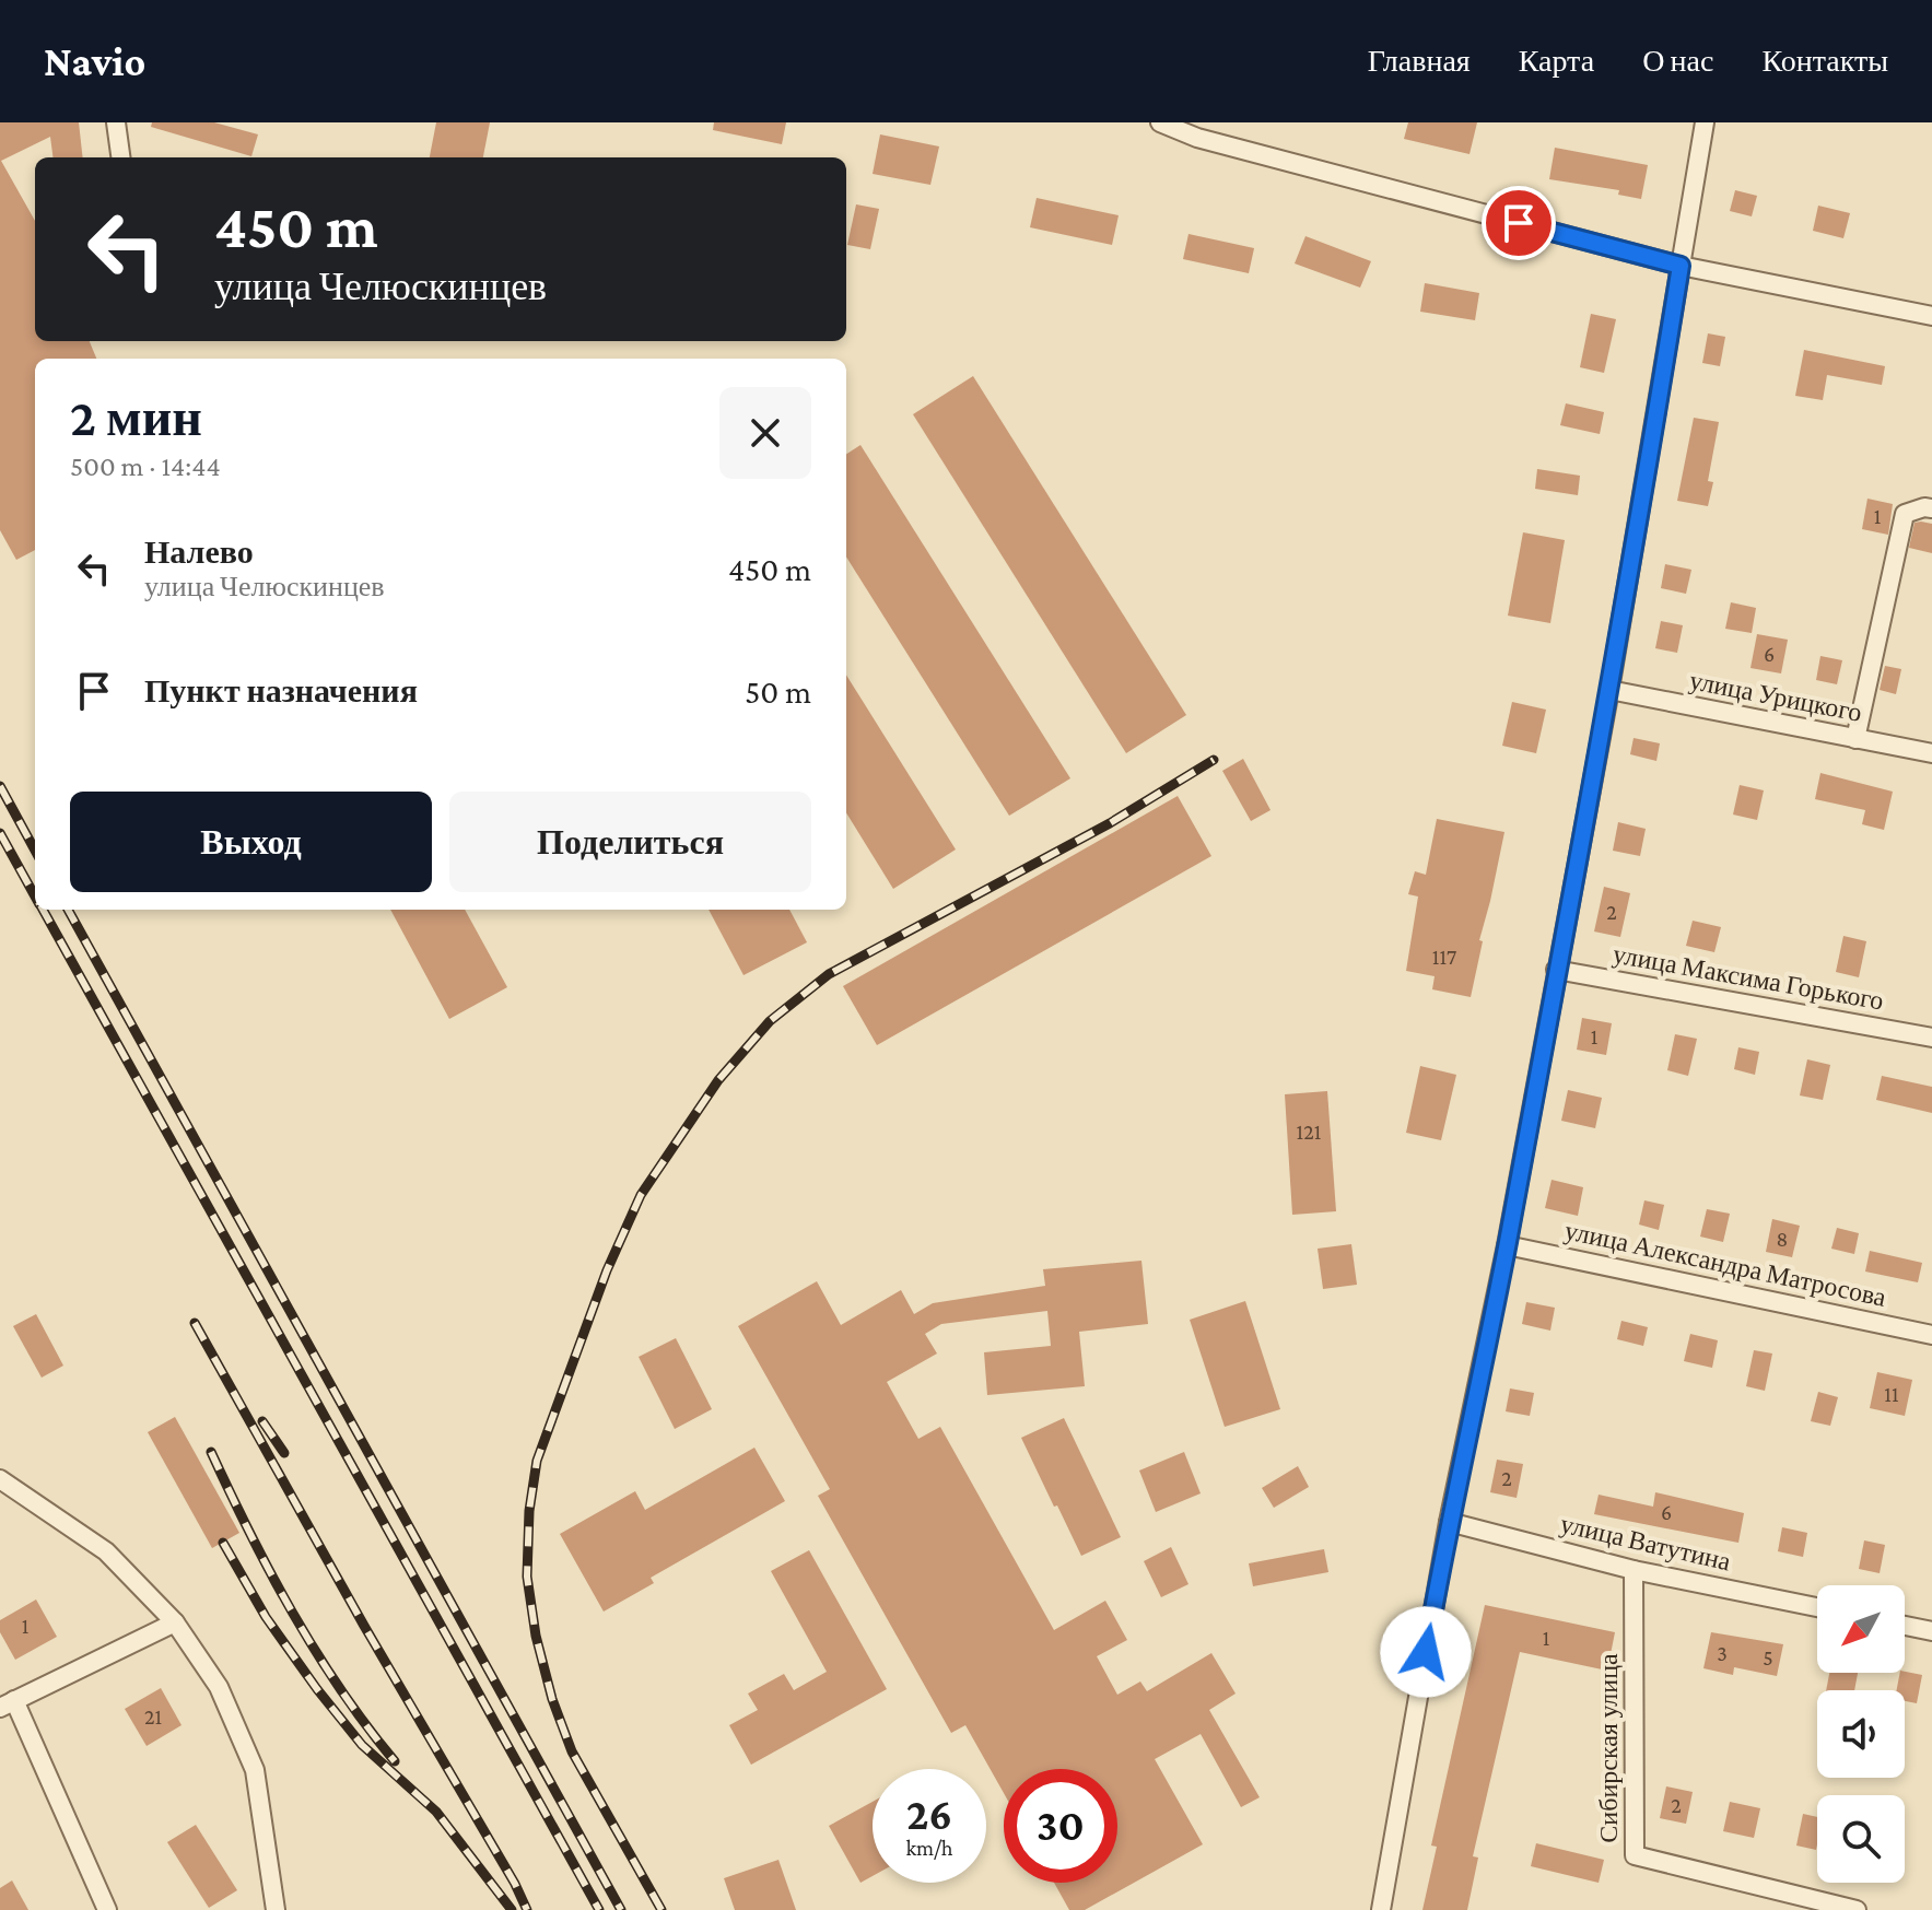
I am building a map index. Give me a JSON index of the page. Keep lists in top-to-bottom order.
{
  "streets": {
    "street": [
      "улица Урицкого",
      "улица Максима Горького",
      "улица Александра Матросова",
      "улица Ватутина",
      "Сибирская улица"
    ]
  },
  "crossings": [
    ["улица Ватутина", "Сибирская улица"]
  ],
  "house_numbers": [
    "1",
    "6",
    "2",
    "117",
    "1",
    "121",
    "8",
    "11",
    "2",
    "6",
    "1",
    "1",
    "3",
    "5",
    "21",
    "2"
  ],
  "north": "bottom left",
  "page": {
    "header": "Navio",
    "nav": [
      "Главная",
      "Карта",
      "О нас",
      "Контакты"
    ],
    "turn": ["450 m", "улица Челюскинцев"],
    "heading": ["2 мин", "500 m · 14:44"],
    "list": [
      {
        "name": "Налево",
        "note": "улица Челюскинцев",
        "value": "450 m"
      },
      {
        "name": "Пункт назначения",
        "value": "50 m"
      }
    ],
    "buttons": ["Выход", "Поделиться"],
    "speed": "26 km/h",
    "limit": "30"
  }
}
